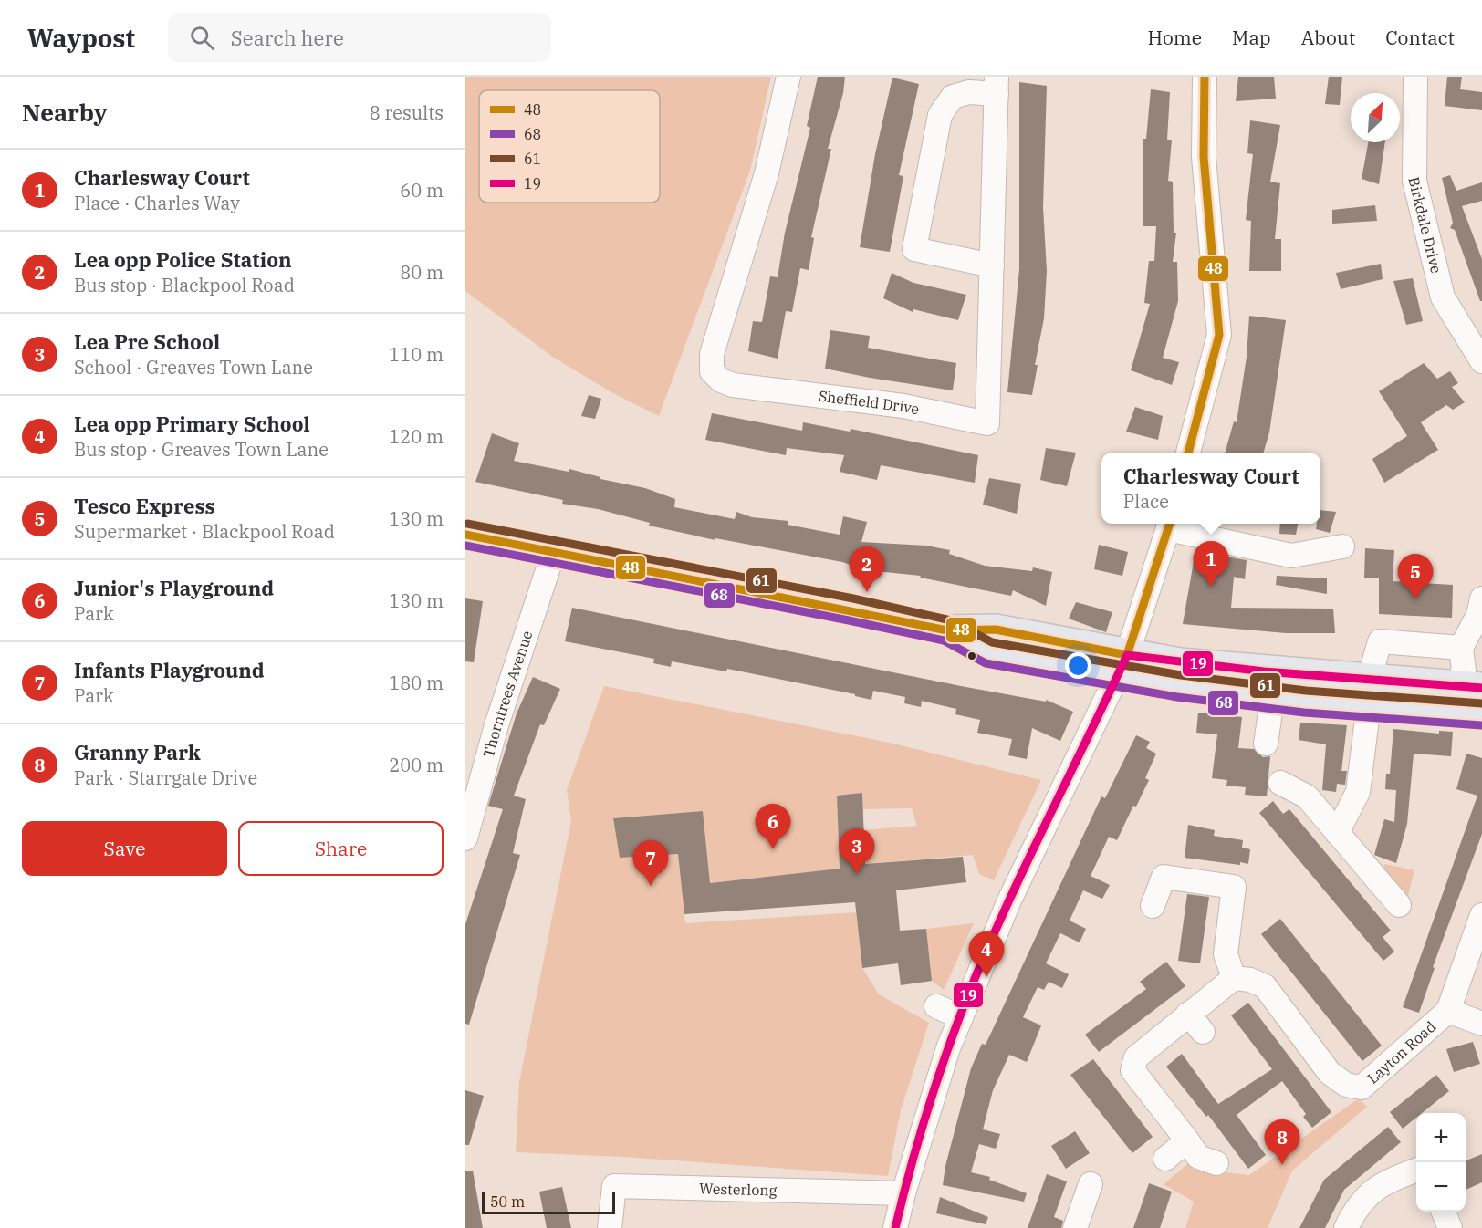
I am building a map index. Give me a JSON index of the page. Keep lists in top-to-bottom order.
{
  "streets": {
    "street": [
      "Birkdale Drive",
      "Sheffield Drive",
      "Thorntrees Avenue",
      "Layton Road",
      "Westerlong"
    ]
  },
  "lines": [
    "transit line 48",
    "transit line 61",
    "transit line 68",
    "transit line 19"
  ],
  "legend": [
    "48",
    "68",
    "61",
    "19"
  ],
  "scale_bar": "50 m",
  "north": "top right",
  "page": {
    "header": "Waypost",
    "search": "Search here",
    "nav": [
      "Home",
      "Map",
      "About",
      "Contact"
    ],
    "heading": ["Nearby", "8 results"],
    "list": [
      {
        "mark": "1",
        "name": "Charlesway Court",
        "note": "Place · Charles Way",
        "value": "60 m"
      },
      {
        "mark": "2",
        "name": "Lea opp Police Station",
        "note": "Bus stop · Blackpool Road",
        "value": "80 m"
      },
      {
        "mark": "3",
        "name": "Lea Pre School",
        "note": "School · Greaves Town Lane",
        "value": "110 m"
      },
      {
        "mark": "4",
        "name": "Lea opp Primary School",
        "note": "Bus stop · Greaves Town Lane",
        "value": "120 m"
      },
      {
        "mark": "5",
        "name": "Tesco Express",
        "note": "Supermarket · Blackpool Road",
        "value": "130 m"
      },
      {
        "mark": "6",
        "name": "Junior's Playground",
        "note": "Park",
        "value": "130 m"
      },
      {
        "mark": "7",
        "name": "Infants Playground",
        "note": "Park",
        "value": "180 m"
      },
      {
        "mark": "8",
        "name": "Granny Park",
        "note": "Park · Starrgate Drive",
        "value": "200 m"
      }
    ],
    "popup": ["Charlesway Court", "Place"],
    "pins": [
      "1",
      "2",
      "5",
      "6",
      "3",
      "7",
      "4",
      "8"
    ],
    "buttons": ["Save", "Share"],
    "map_buttons": ["+", "−"],
    "scale": "50 m"
  }
}
